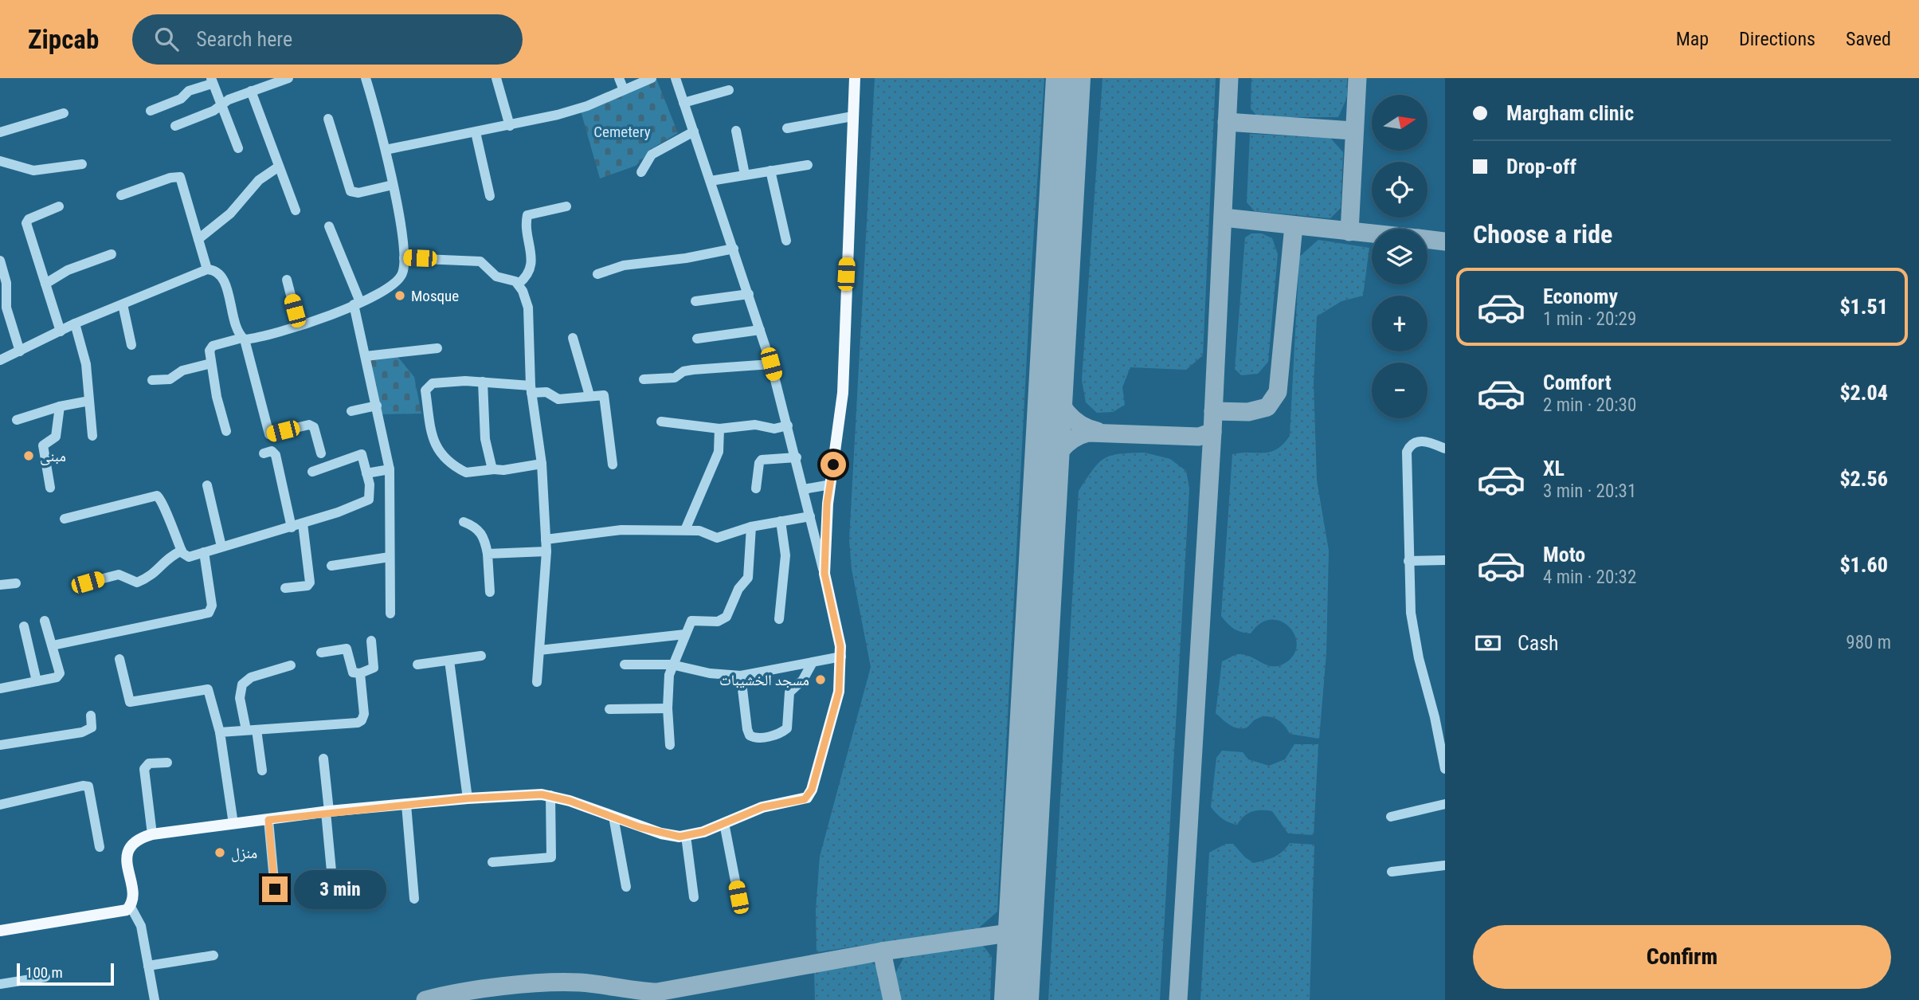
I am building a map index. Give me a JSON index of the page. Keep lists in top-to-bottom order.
{
  "parks": ["Cemetery"],
  "places": [
    "Mosque",
    "مبنى",
    "مسجد الخشيبات",
    "منزل"
  ],
  "scale_bar": "100 m",
  "north": "right",
  "page": {
    "header": "Zipcab",
    "search": "Search here",
    "nav": ["Map", "Directions", "Saved"],
    "banner": ["Margham clinic", "Drop-off"],
    "map_buttons": ["+", "−"],
    "heading": "Choose a ride",
    "list": [
      {
        "name": "Economy",
        "note": "1 min · 20:29",
        "value": "$1.51"
      },
      {
        "name": "Comfort",
        "note": "2 min · 20:30",
        "value": "$2.04"
      },
      {
        "name": "XL",
        "note": "3 min · 20:31",
        "value": "$2.56"
      },
      {
        "name": "Moto",
        "note": "4 min · 20:32",
        "value": "$1.60"
      }
    ],
    "pay": ["Cash", "980 m"],
    "bubble": "3 min",
    "buttons": "Confirm",
    "scale": "100 m"
  }
}
